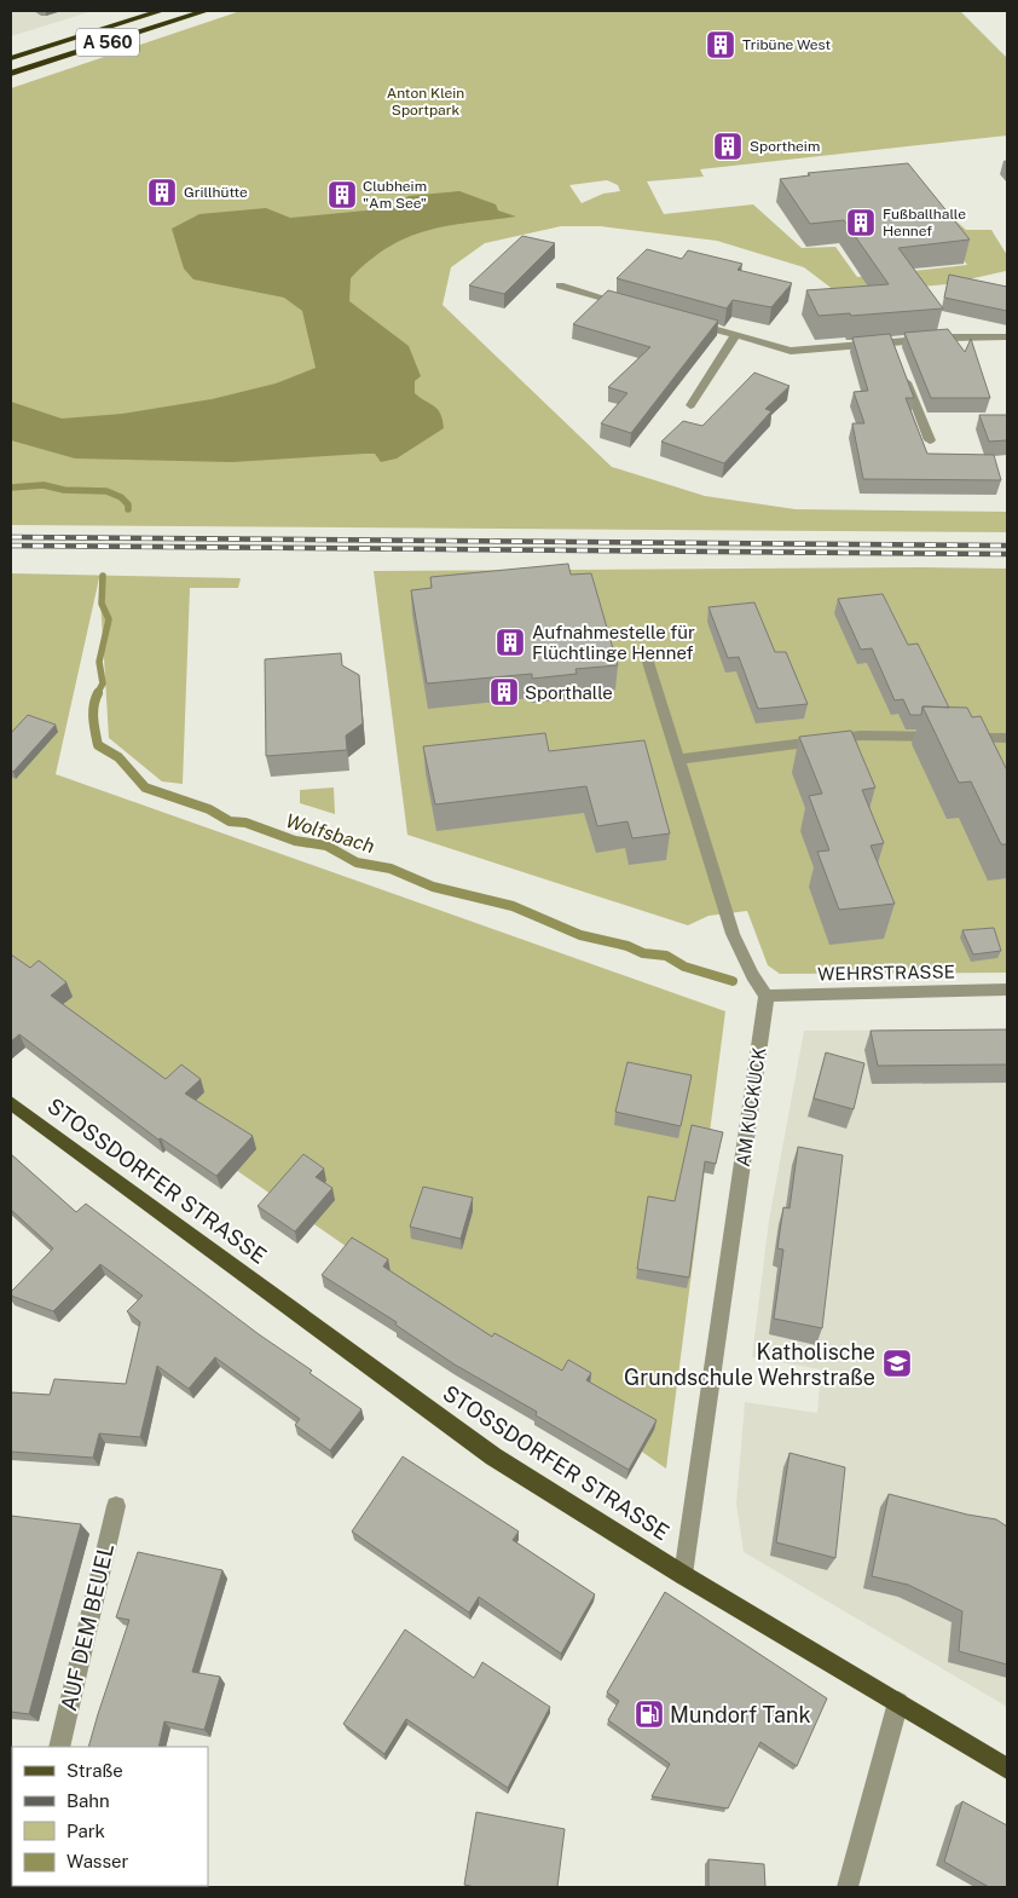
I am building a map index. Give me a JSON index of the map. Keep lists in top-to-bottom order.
{
  "streets": {
    "highway": ["A 560"],
    "main road": ["STOSSDORFER STRASSE"],
    "street": ["WEHRSTRASSE", "AM KUCKUCK", "AUF DEM BEUEL"]
  },
  "crossings": [
    ["WEHRSTRASSE", "AM KUCKUCK"],
    ["AM KUCKUCK", "STOSSDORFER STRASSE"]
  ],
  "water": ["Wolfsbach"],
  "parks": ["Anton Klein Sportpark"],
  "places": {
    "building": [
      "Tribüne West",
      "Sportheim",
      "Grillhütte",
      "Clubheim \"Am See\"",
      "Fußballhalle Hennef",
      "Aufnahmestelle für Flüchtlinge Hennef",
      "Sporthalle"
    ],
    "school or university": ["Katholische Grundschule Wehrstraße"],
    "fuel station": ["Mundorf Tank"]
  },
  "legend": [
    "Straße",
    "Bahn",
    "Park",
    "Wasser"
  ]
}
